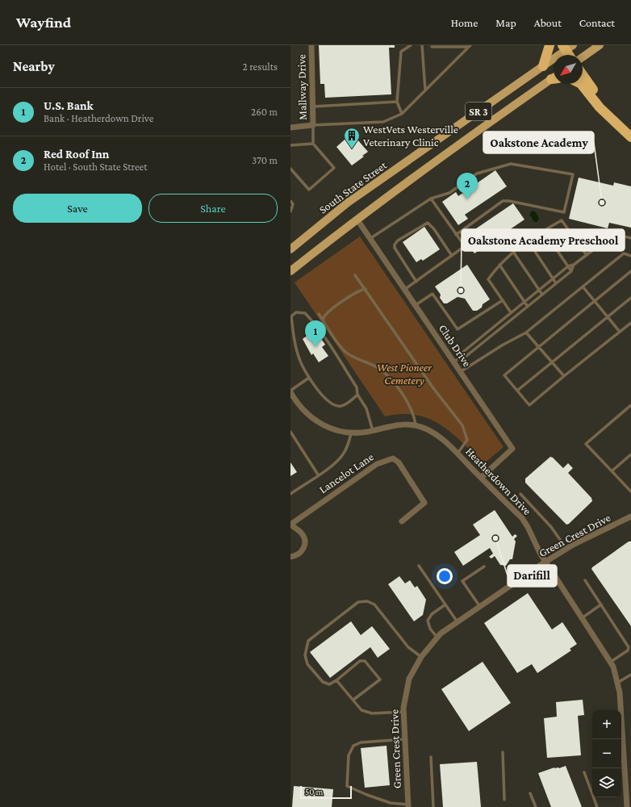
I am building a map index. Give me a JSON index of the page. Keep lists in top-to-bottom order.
{
  "streets": {
    "main road": ["SR 3", "South State Street"],
    "street": [
      "Mallway Drive",
      "Club Drive",
      "Lancelot Lane",
      "Heatherdown Drive",
      "Green Crest Drive"
    ]
  },
  "crossings": [
    ["SR 3", "Club Drive"],
    ["Club Drive", "Heatherdown Drive"],
    ["Heatherdown Drive", "Green Crest Drive"]
  ],
  "parks": ["West Pioneer Cemetery"],
  "places": {
    "building": ["WestVets Westerville Veterinary Clinic"],
    "other": ["Oakstone Academy", "Oakstone Academy Preschool", "Darifill"]
  },
  "scale_bar": "50 m",
  "north": "bottom left",
  "page": {
    "header": "Wayfind",
    "nav": [
      "Home",
      "Map",
      "About",
      "Contact"
    ],
    "heading": ["Nearby", "2 results"],
    "list": [
      {
        "mark": "1",
        "name": "U.S. Bank",
        "note": "Bank · Heatherdown Drive",
        "value": "260 m"
      },
      {
        "mark": "2",
        "name": "Red Roof Inn",
        "note": "Hotel · South State Street",
        "value": "370 m"
      }
    ],
    "pins": ["2", "1"],
    "buttons": ["Save", "Share"],
    "map_buttons": ["+", "−"],
    "scale": "50 m"
  }
}
